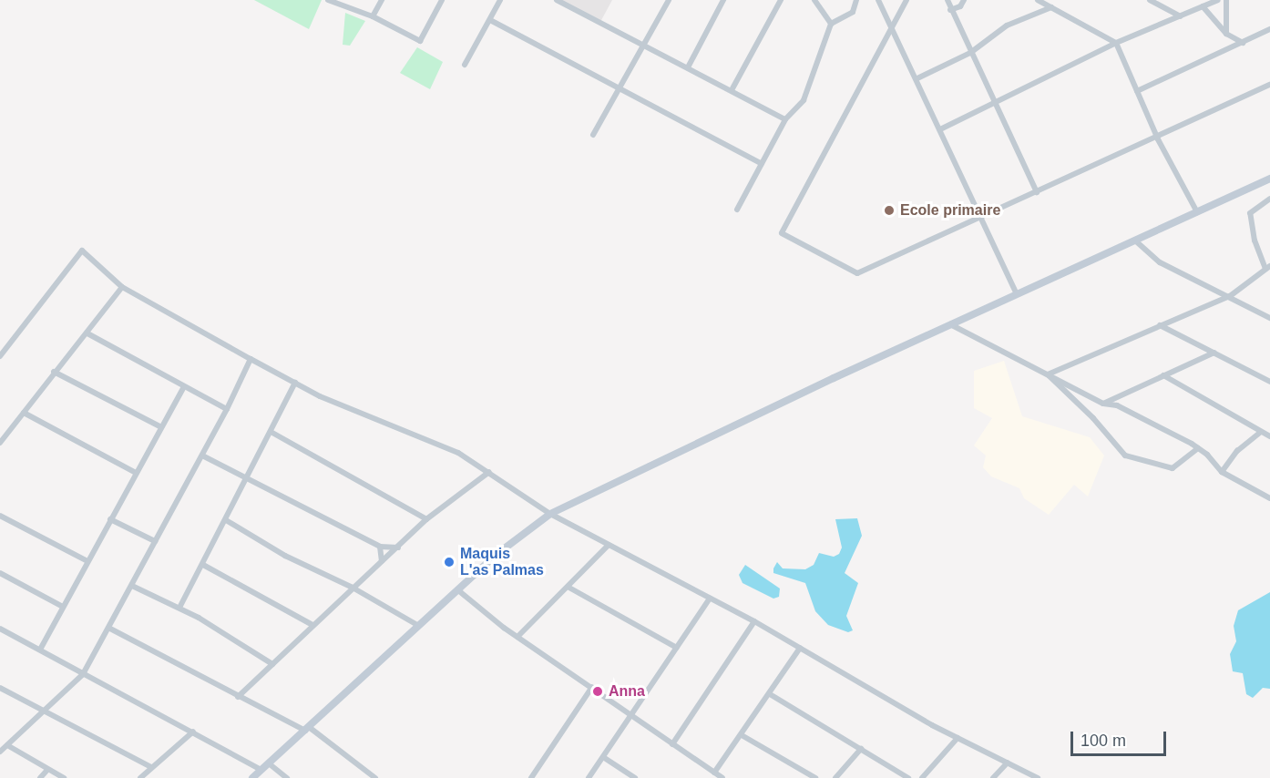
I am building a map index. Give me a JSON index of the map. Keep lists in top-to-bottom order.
{
  "places": ["Ecole primaire", "Maquis L'as Palmas", "Anna"],
  "scale_bar": "100 m"
}
